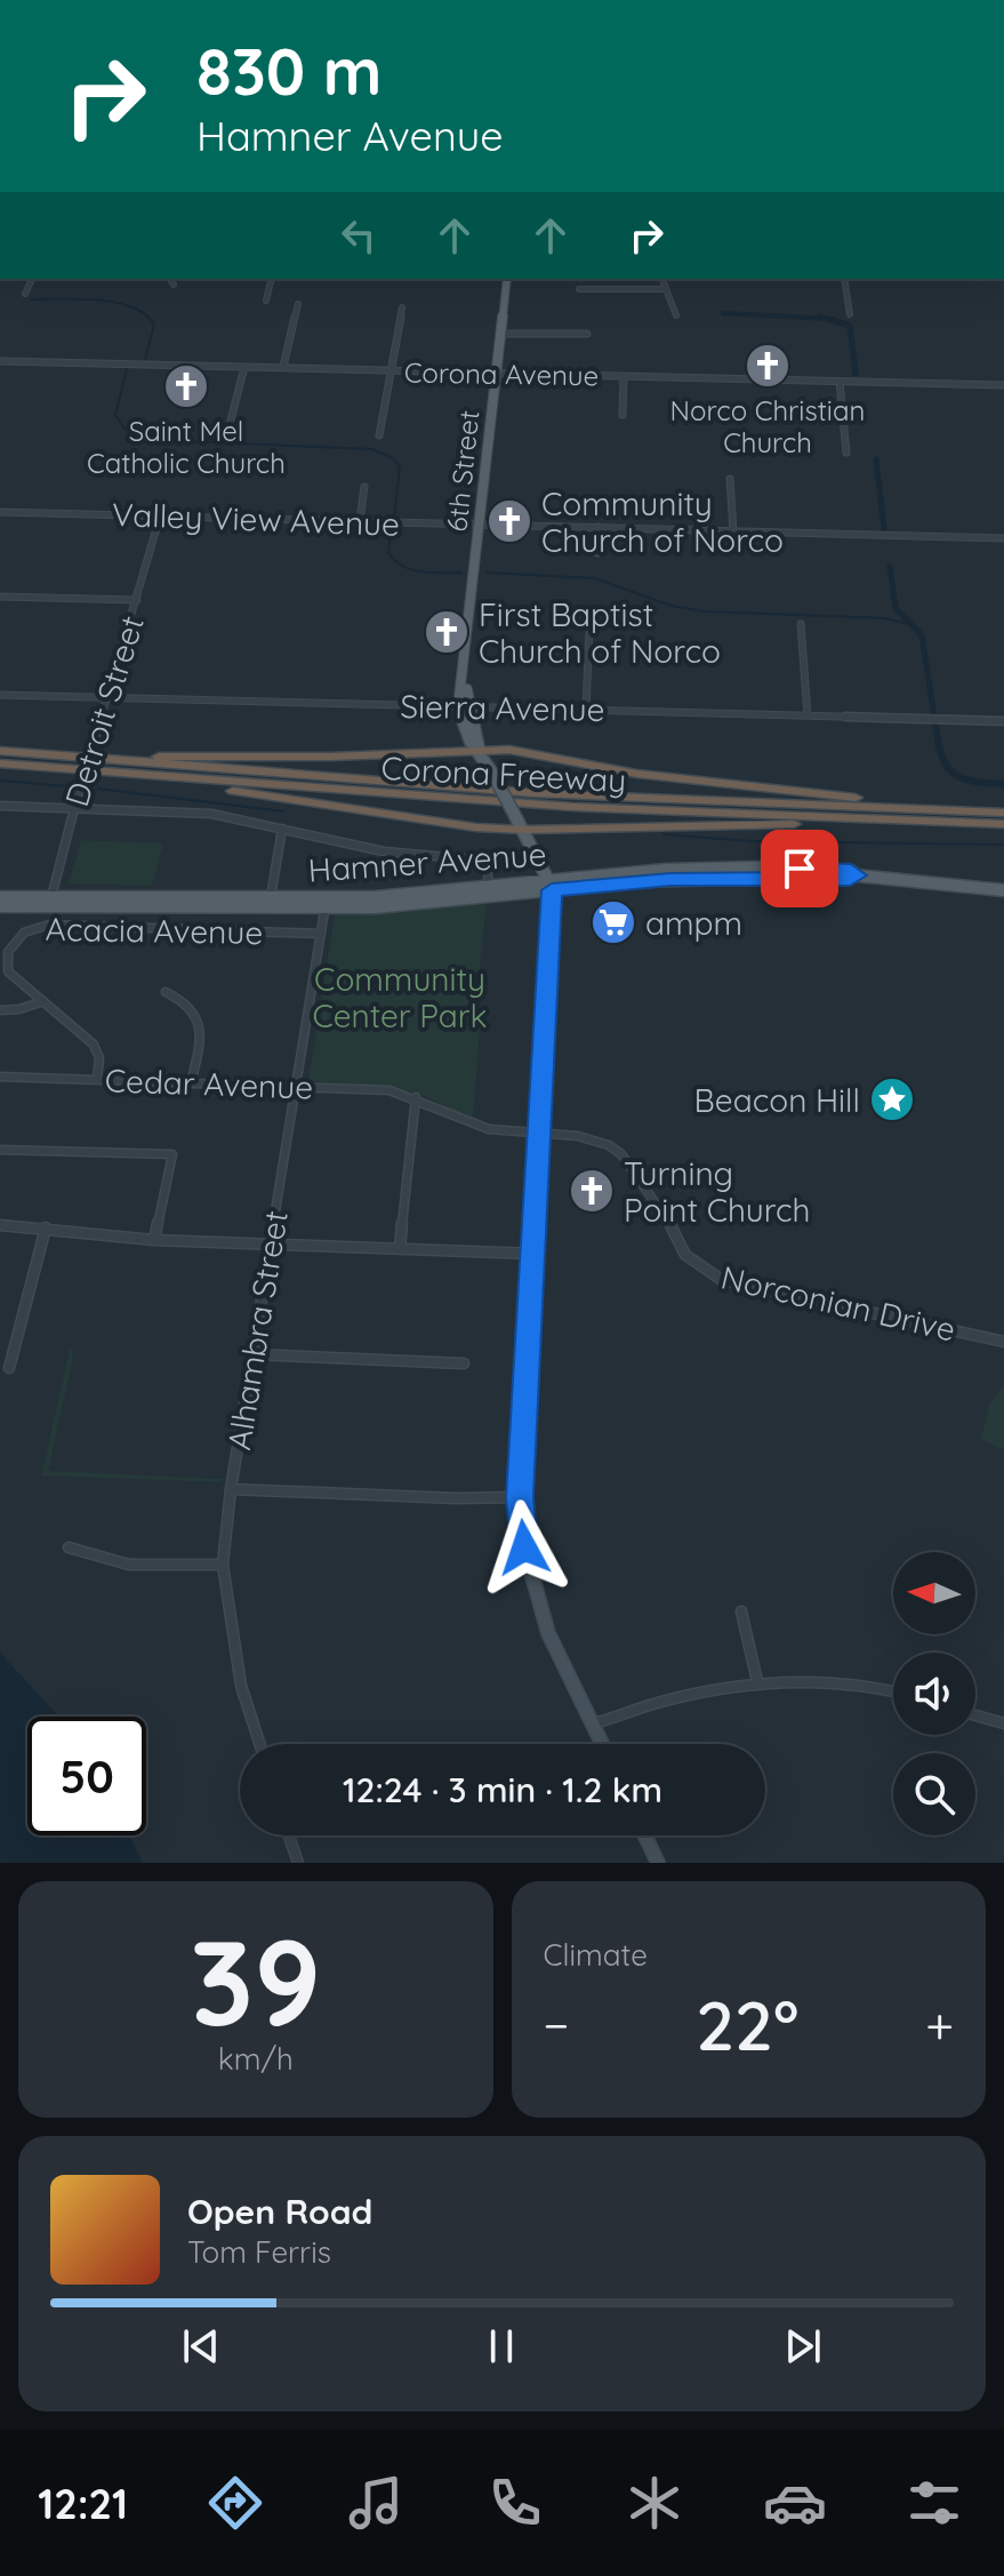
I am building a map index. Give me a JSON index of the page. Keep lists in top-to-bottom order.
{
  "streets": {
    "highway": ["Corona Freeway"],
    "main road": ["6th Street", "Hamner Avenue"],
    "street": [
      "Corona Avenue",
      "Valley View Avenue",
      "Sierra Avenue",
      "Detroit Street",
      "Acacia Avenue",
      "Cedar Avenue",
      "Norconian Drive",
      "Alhambra Street"
    ]
  },
  "crossings": [
    ["Corona Avenue", "6th Street"],
    ["6th Street", "Valley View Avenue"],
    ["6th Street", "Sierra Avenue"],
    ["6th Street", "Hamner Avenue"],
    ["Valley View Avenue", "Detroit Street"],
    ["Sierra Avenue", "Detroit Street"],
    ["Detroit Street", "Hamner Avenue"],
    ["Hamner Avenue", "Alhambra Street"],
    ["Acacia Avenue", "Cedar Avenue"],
    ["Acacia Avenue", "Alhambra Street"],
    ["Cedar Avenue", "Norconian Drive"],
    ["Cedar Avenue", "Alhambra Street"]
  ],
  "parks": ["Community Center Park"],
  "places": {
    "church": [
      "Norco Christian Church",
      "Saint Mel Catholic Church",
      "Community Church of Norco",
      "First Baptist Church of Norco",
      "Turning Point Church"
    ],
    "supermarket": ["ampm"],
    "place": ["Beacon Hill"]
  },
  "north": "left",
  "page": {
    "turn": ["830 m", "Hamner Avenue"],
    "limit": "50",
    "trip": "12:24 · 3 min · 1.2 km",
    "tile": [
      ["39", "km/h"],
      "Climate"
    ],
    "heat": ["−", "22°", "+"],
    "song": ["Open Road", "Tom Ferris"],
    "tabs": "12:21"
  }
}
